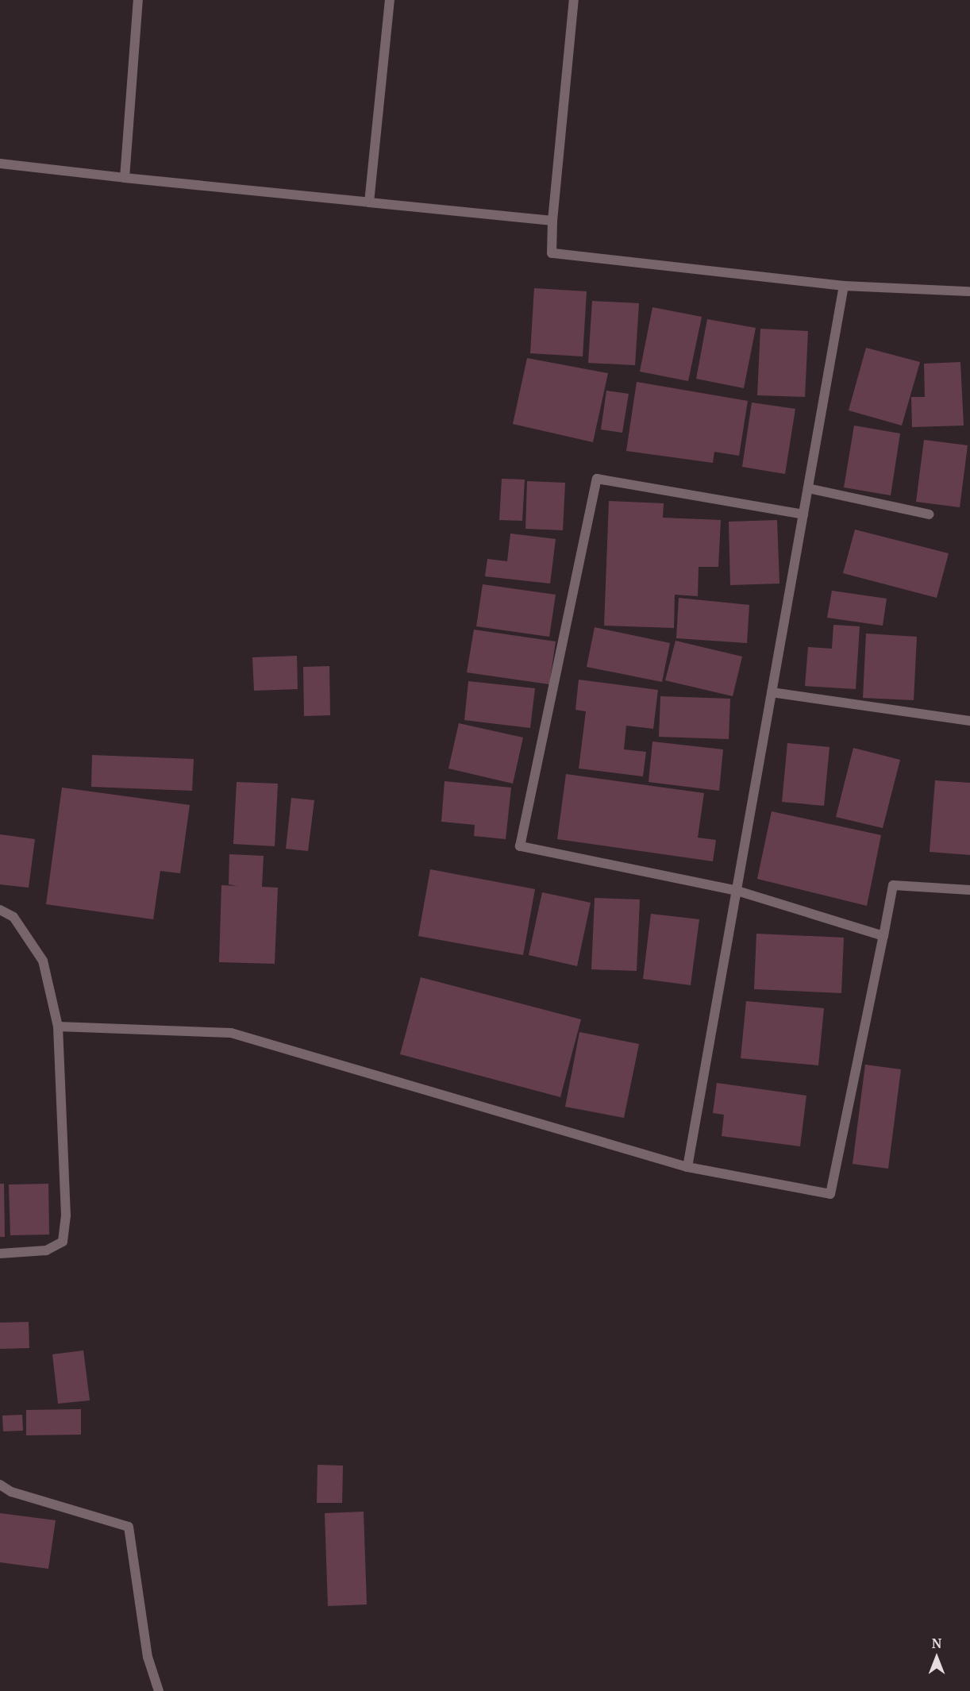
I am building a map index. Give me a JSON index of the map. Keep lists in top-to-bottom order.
{
  "north": "top"
}
